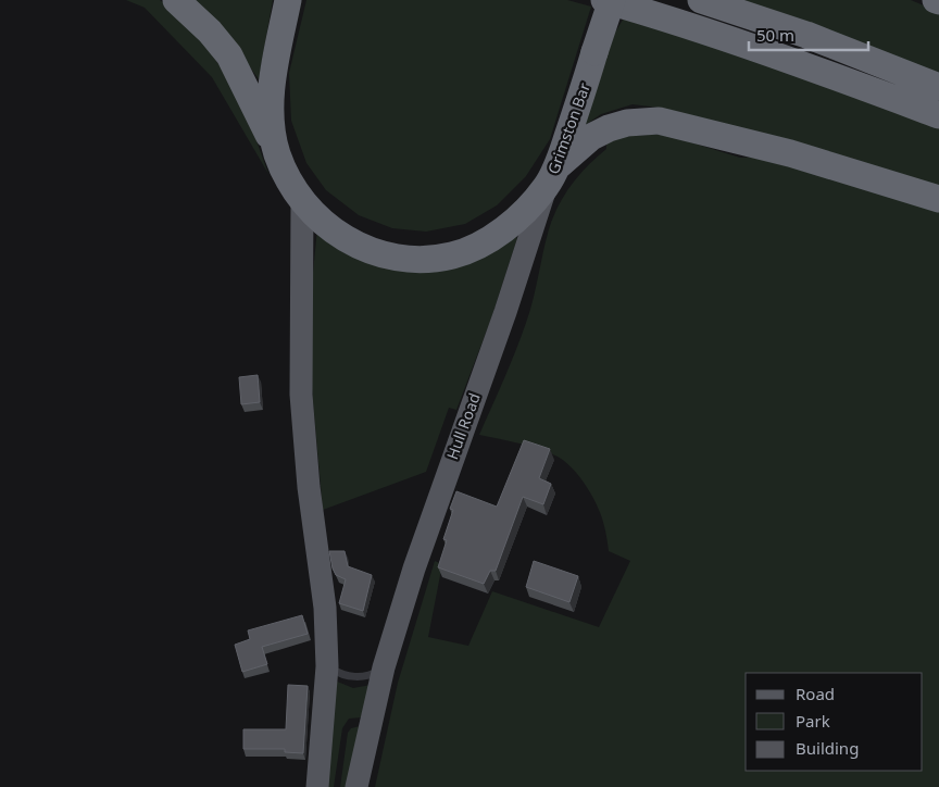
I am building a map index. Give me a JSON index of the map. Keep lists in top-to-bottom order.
{
  "streets": {
    "highway": ["Grimston Bar"],
    "main road": ["Hull Road"]
  },
  "crossings": [
    ["Grimston Bar", "Hull Road"]
  ],
  "legend": ["Road", "Park", "Building"],
  "scale_bar": "50 m"
}
